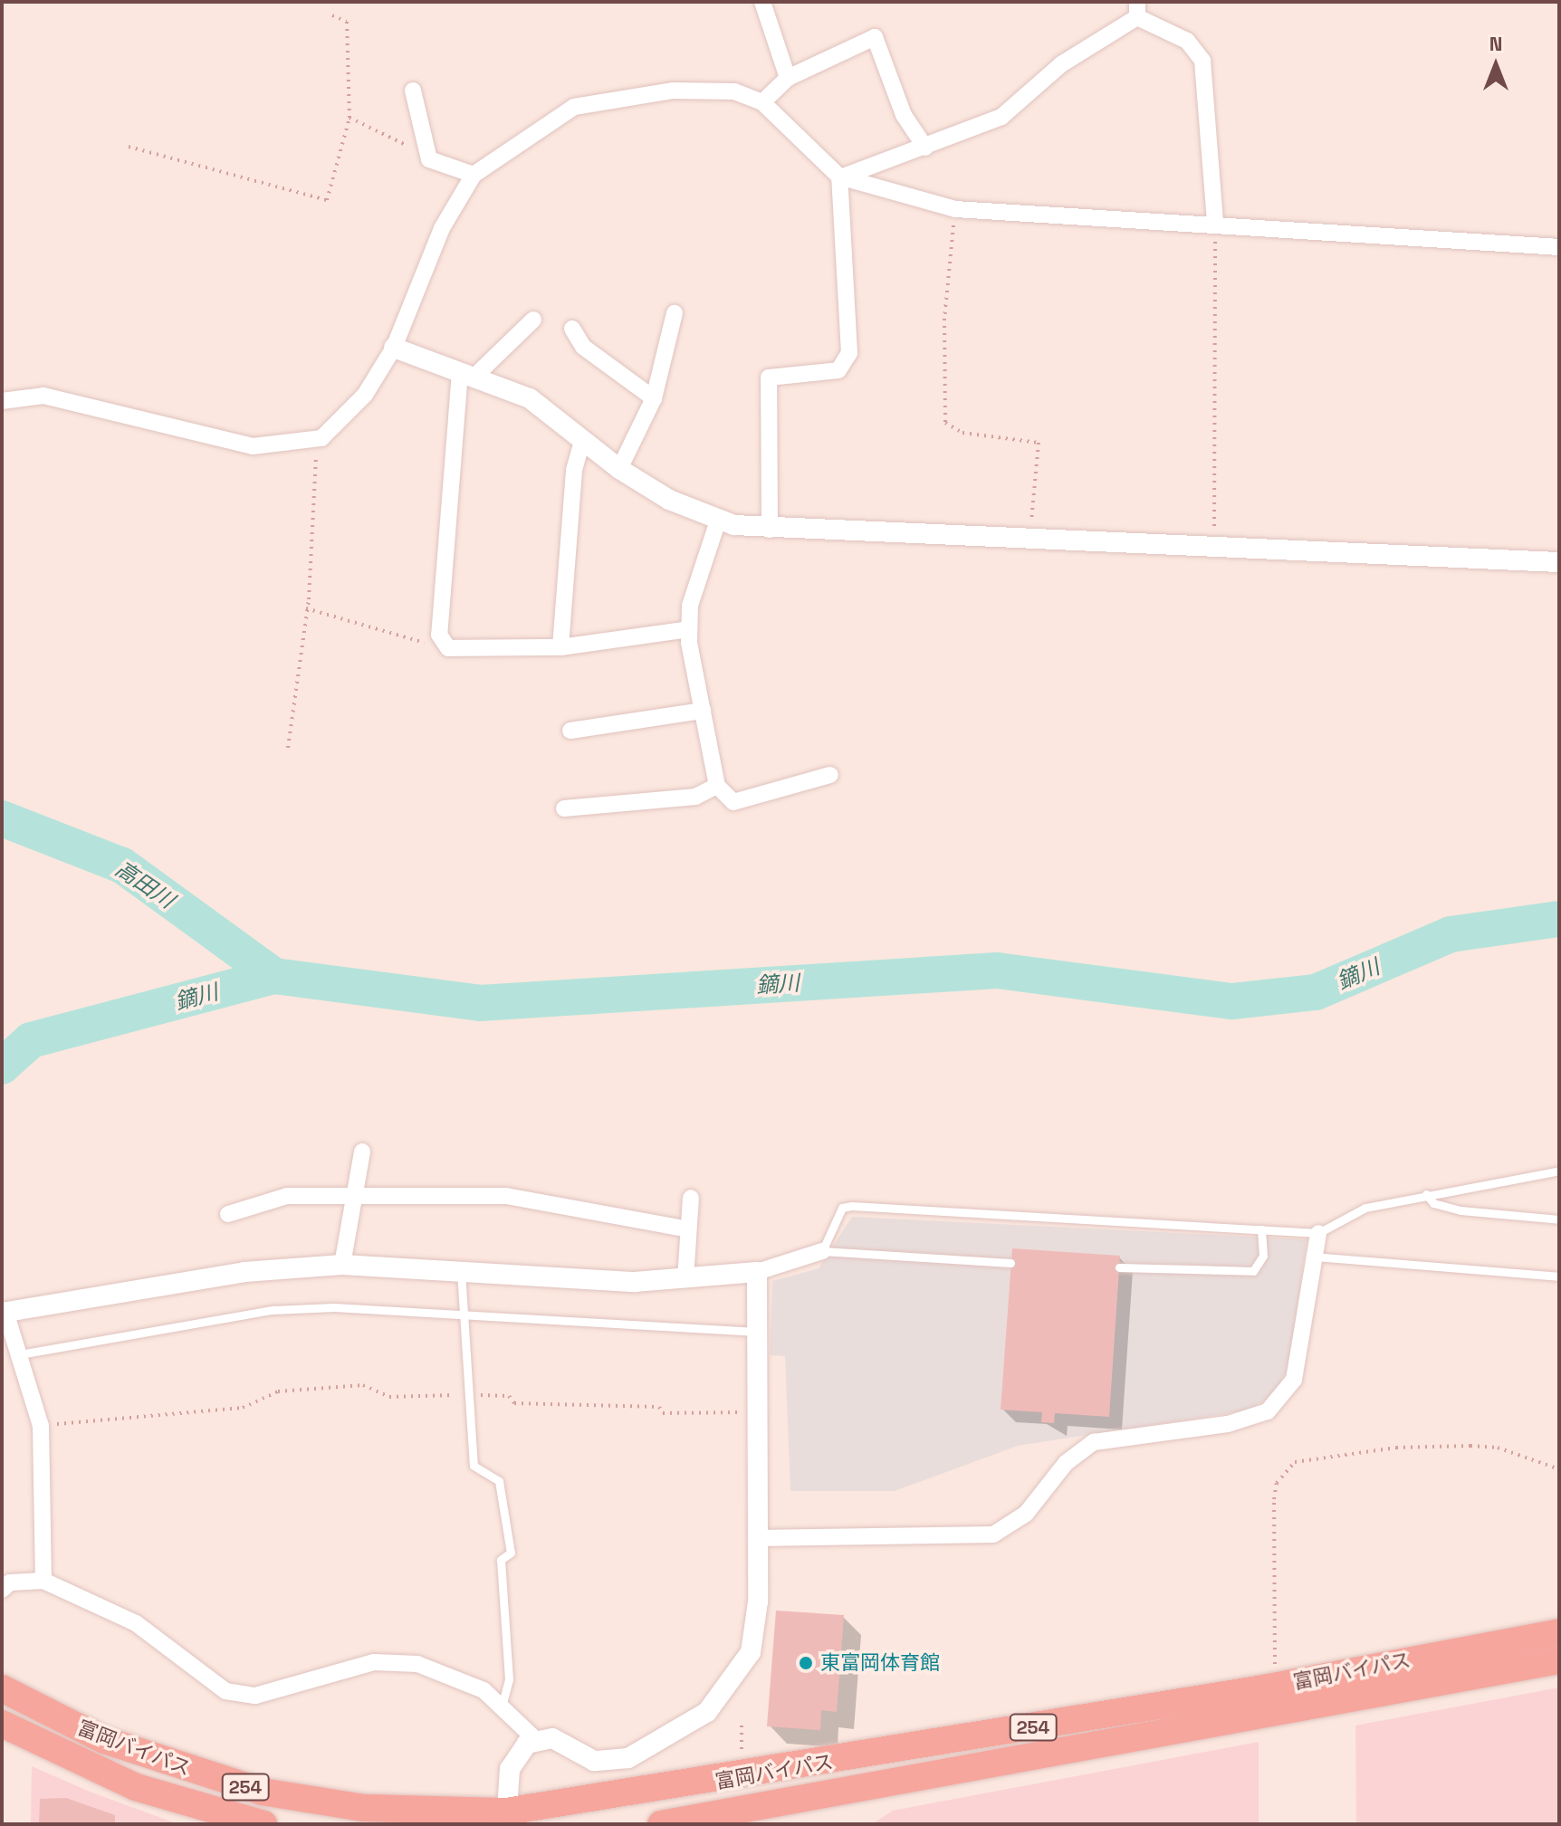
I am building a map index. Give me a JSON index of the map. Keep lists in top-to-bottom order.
{
  "streets": {
    "highway": ["富岡バイパス", "254"]
  },
  "water": ["高田川", "鏑川"],
  "places": ["東富岡体育館"],
  "north": "top"
}
